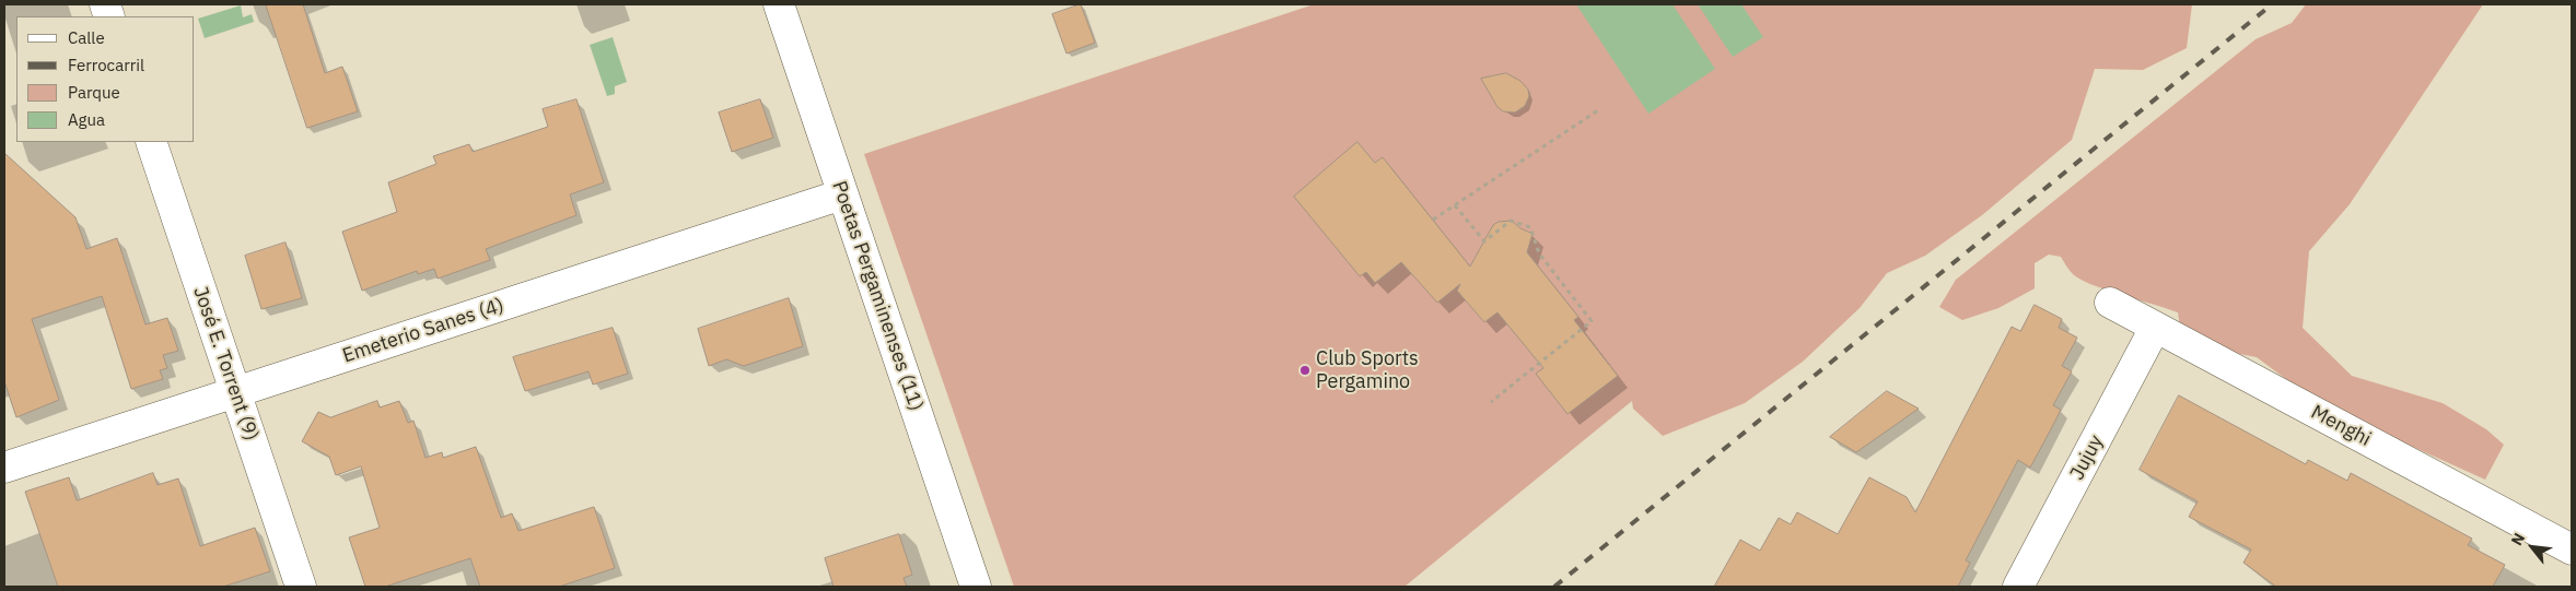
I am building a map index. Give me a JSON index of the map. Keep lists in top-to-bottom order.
{
  "streets": {
    "street": [
      "Poetas Pergaminenses (11)",
      "Emeterio Sanes (4)",
      "José E. Torrent (9)",
      "Menghi",
      "Jujuy"
    ]
  },
  "crossings": [
    ["Poetas Pergaminenses (11)", "Emeterio Sanes (4)"],
    ["Emeterio Sanes (4)", "José E. Torrent (9)"],
    ["Menghi", "Jujuy"]
  ],
  "places": ["Club Sports Pergamino"],
  "legend": [
    "Calle",
    "Ferrocarril",
    "Parque",
    "Agua"
  ],
  "north": "top left"
}
